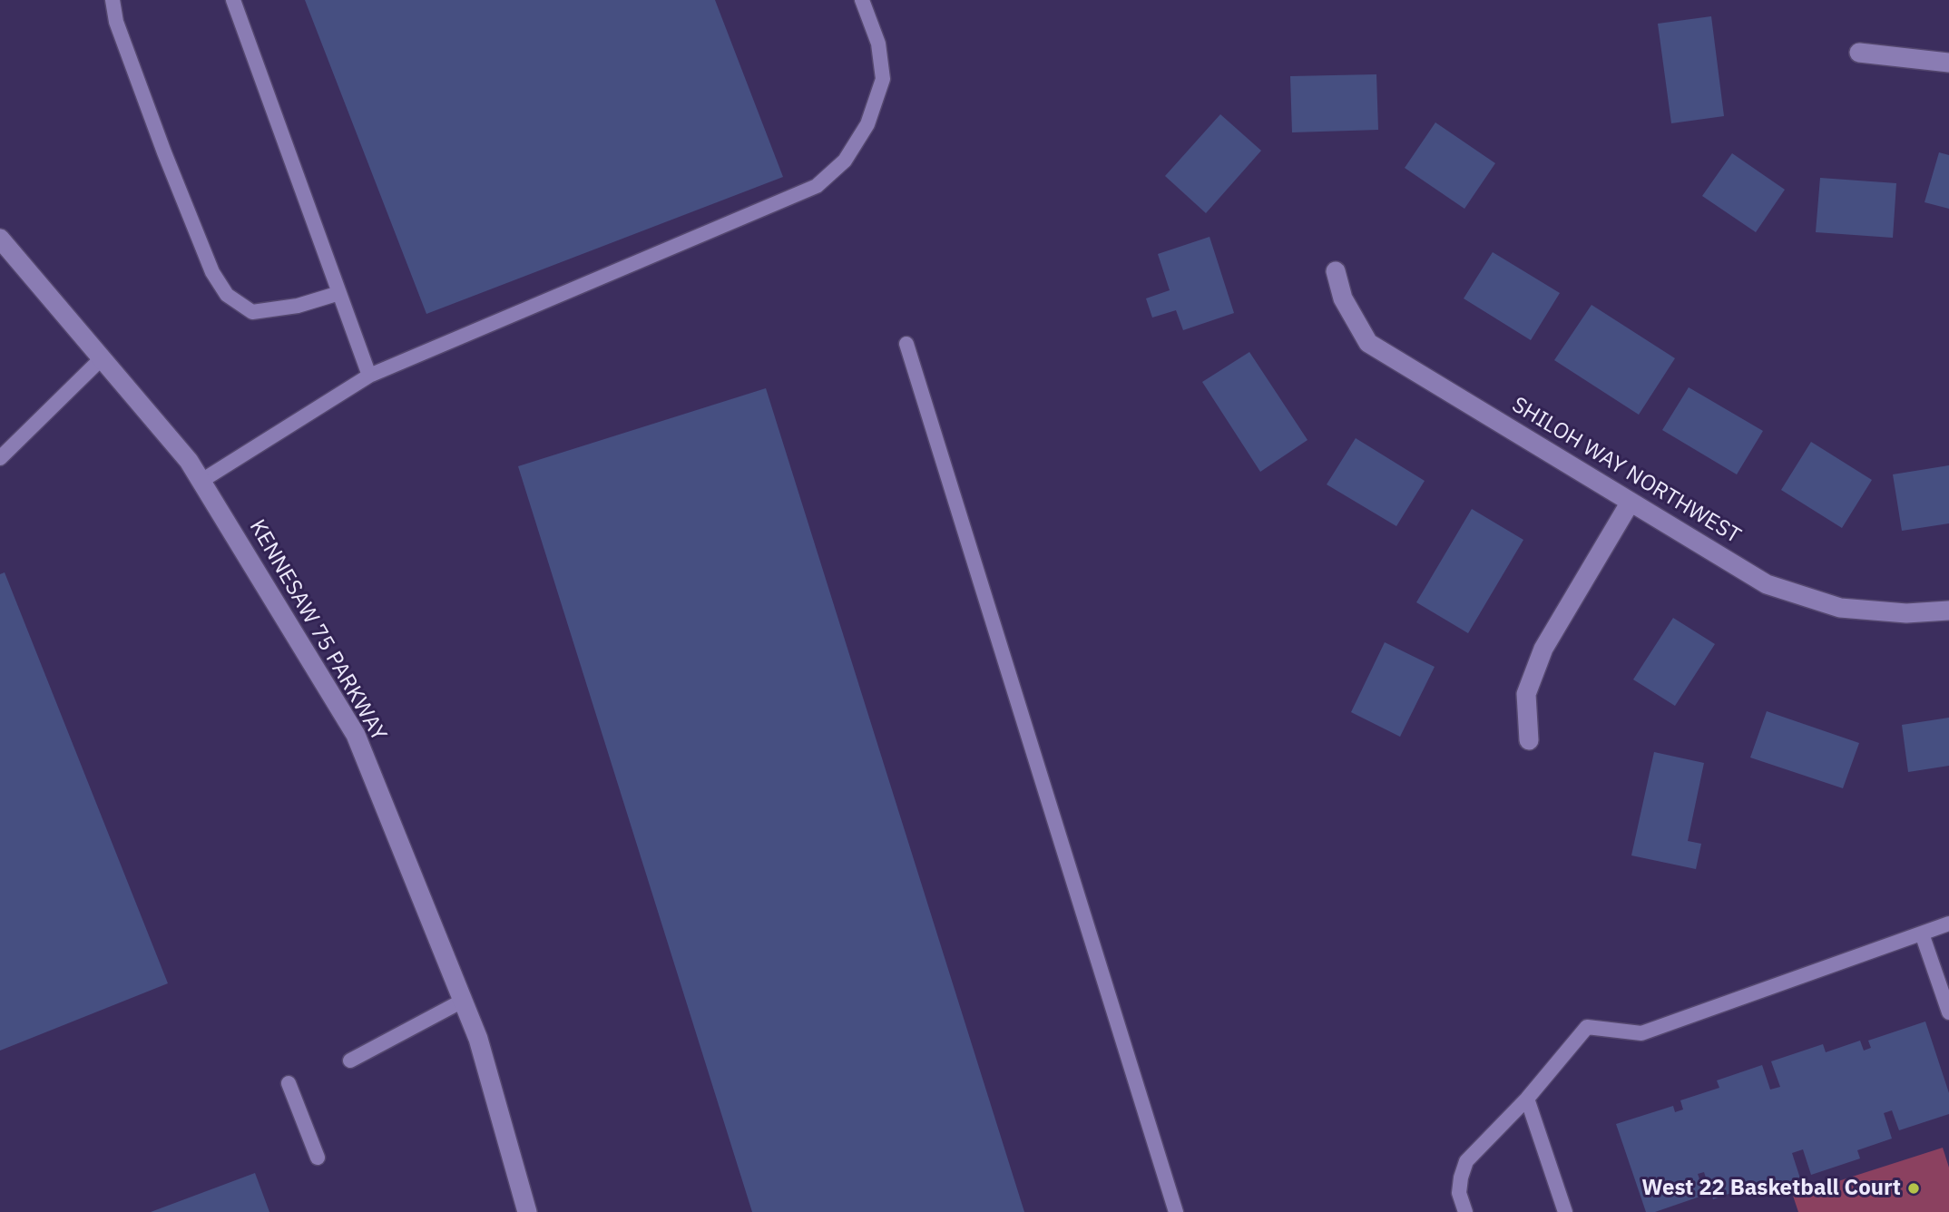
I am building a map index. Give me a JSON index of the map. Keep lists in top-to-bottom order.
{
  "streets": {
    "street": ["SHILOH WAY NORTHWEST", "KENNESAW 75 PARKWAY"]
  },
  "places": ["West 22 Basketball Court"]
}
